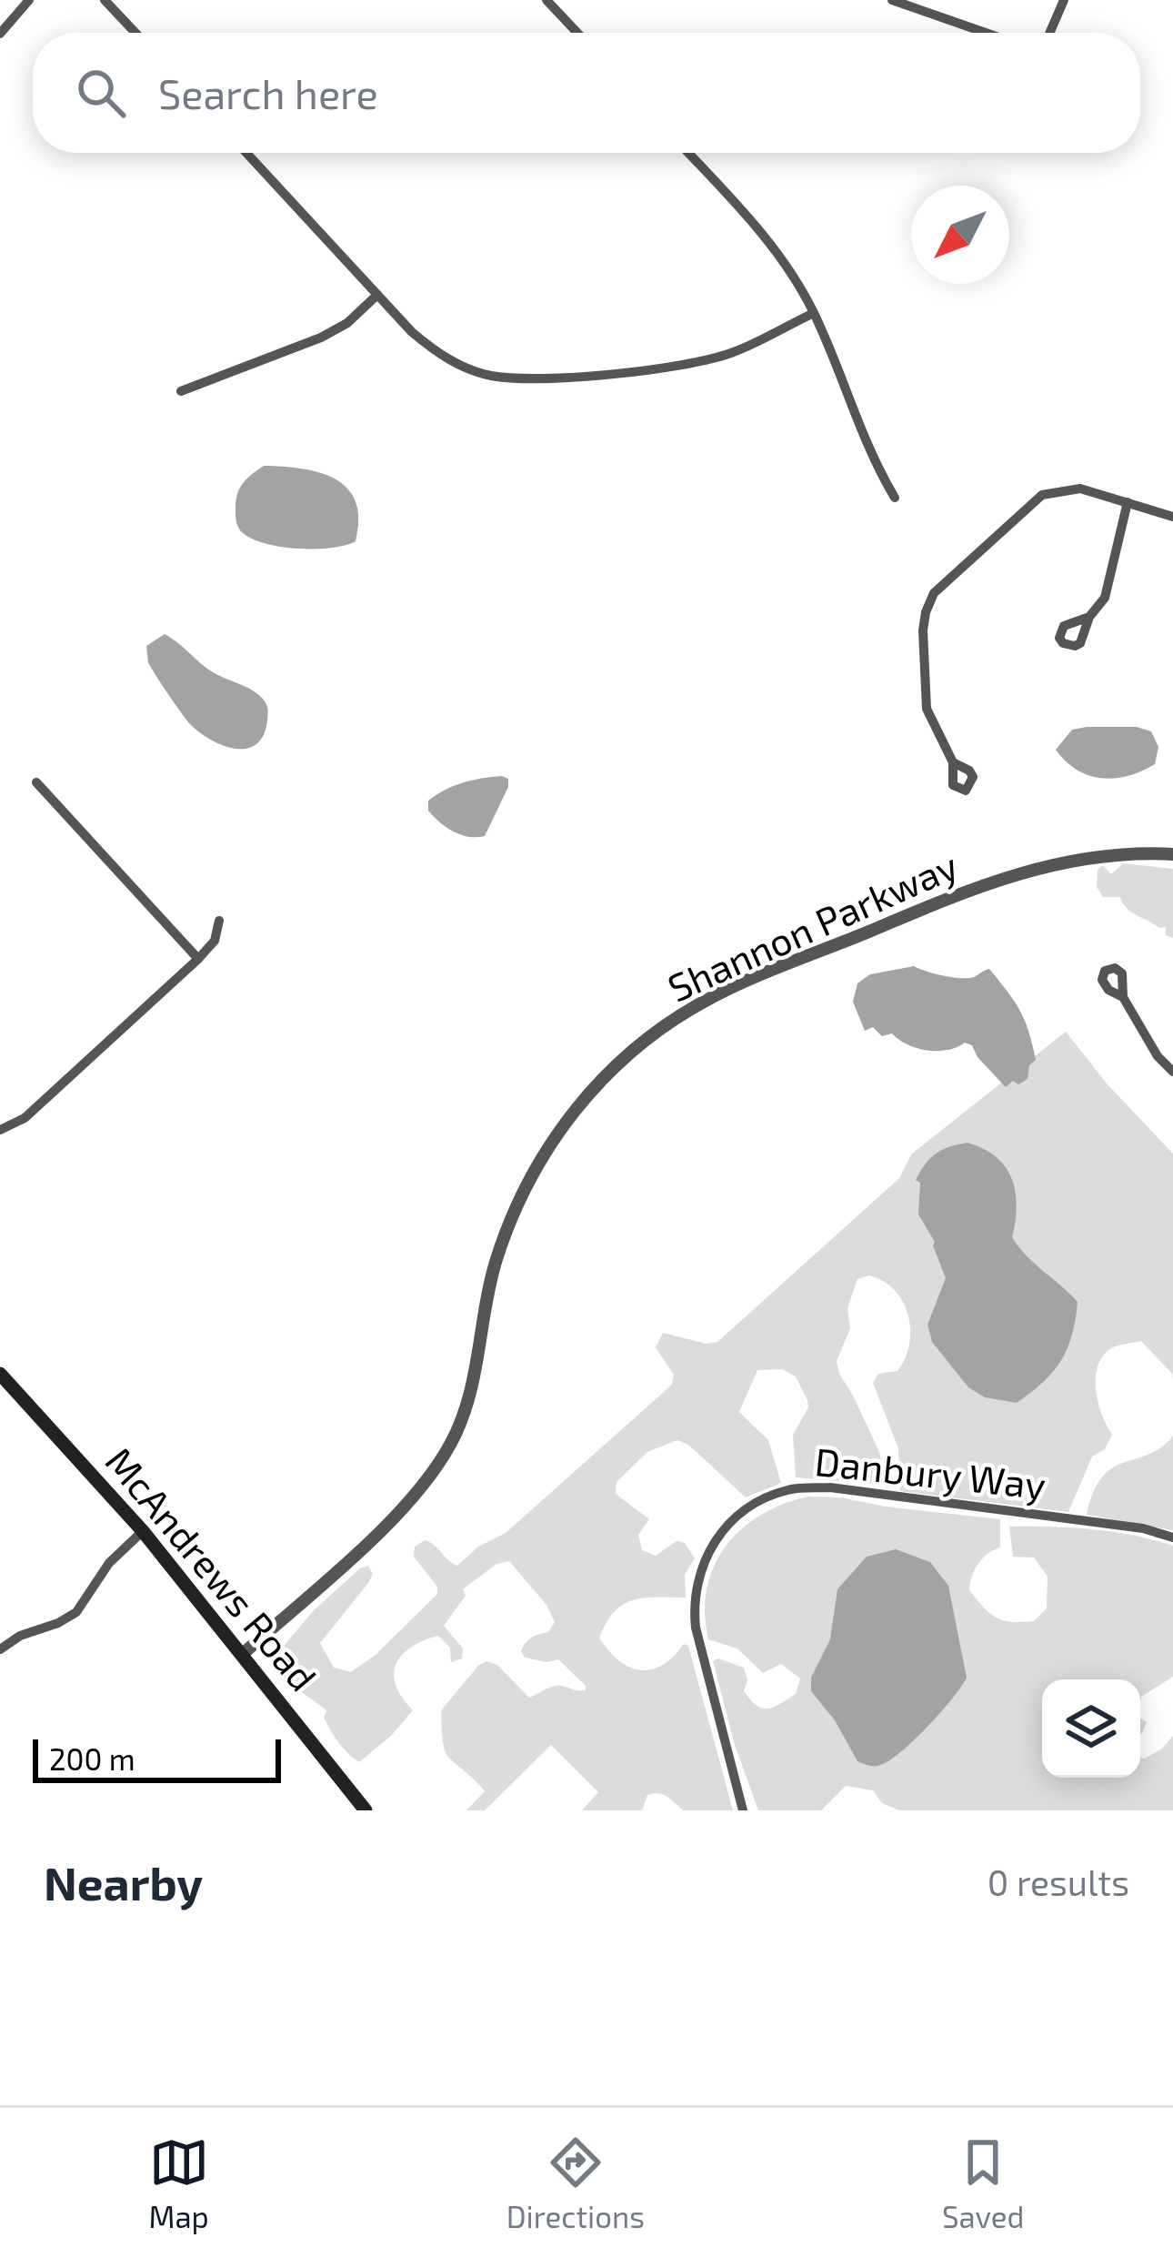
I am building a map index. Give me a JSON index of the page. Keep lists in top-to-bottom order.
{
  "streets": {
    "main road": ["McAndrews Road"],
    "street": ["Shannon Parkway", "Danbury Way"]
  },
  "crossings": [
    ["Shannon Parkway", "McAndrews Road"]
  ],
  "scale_bar": "200 m",
  "north": "bottom left",
  "page": {
    "search": "Search here",
    "scale": "200 m",
    "heading": ["Nearby", "0 results"],
    "nav": ["Map", "Directions", "Saved"]
  }
}
